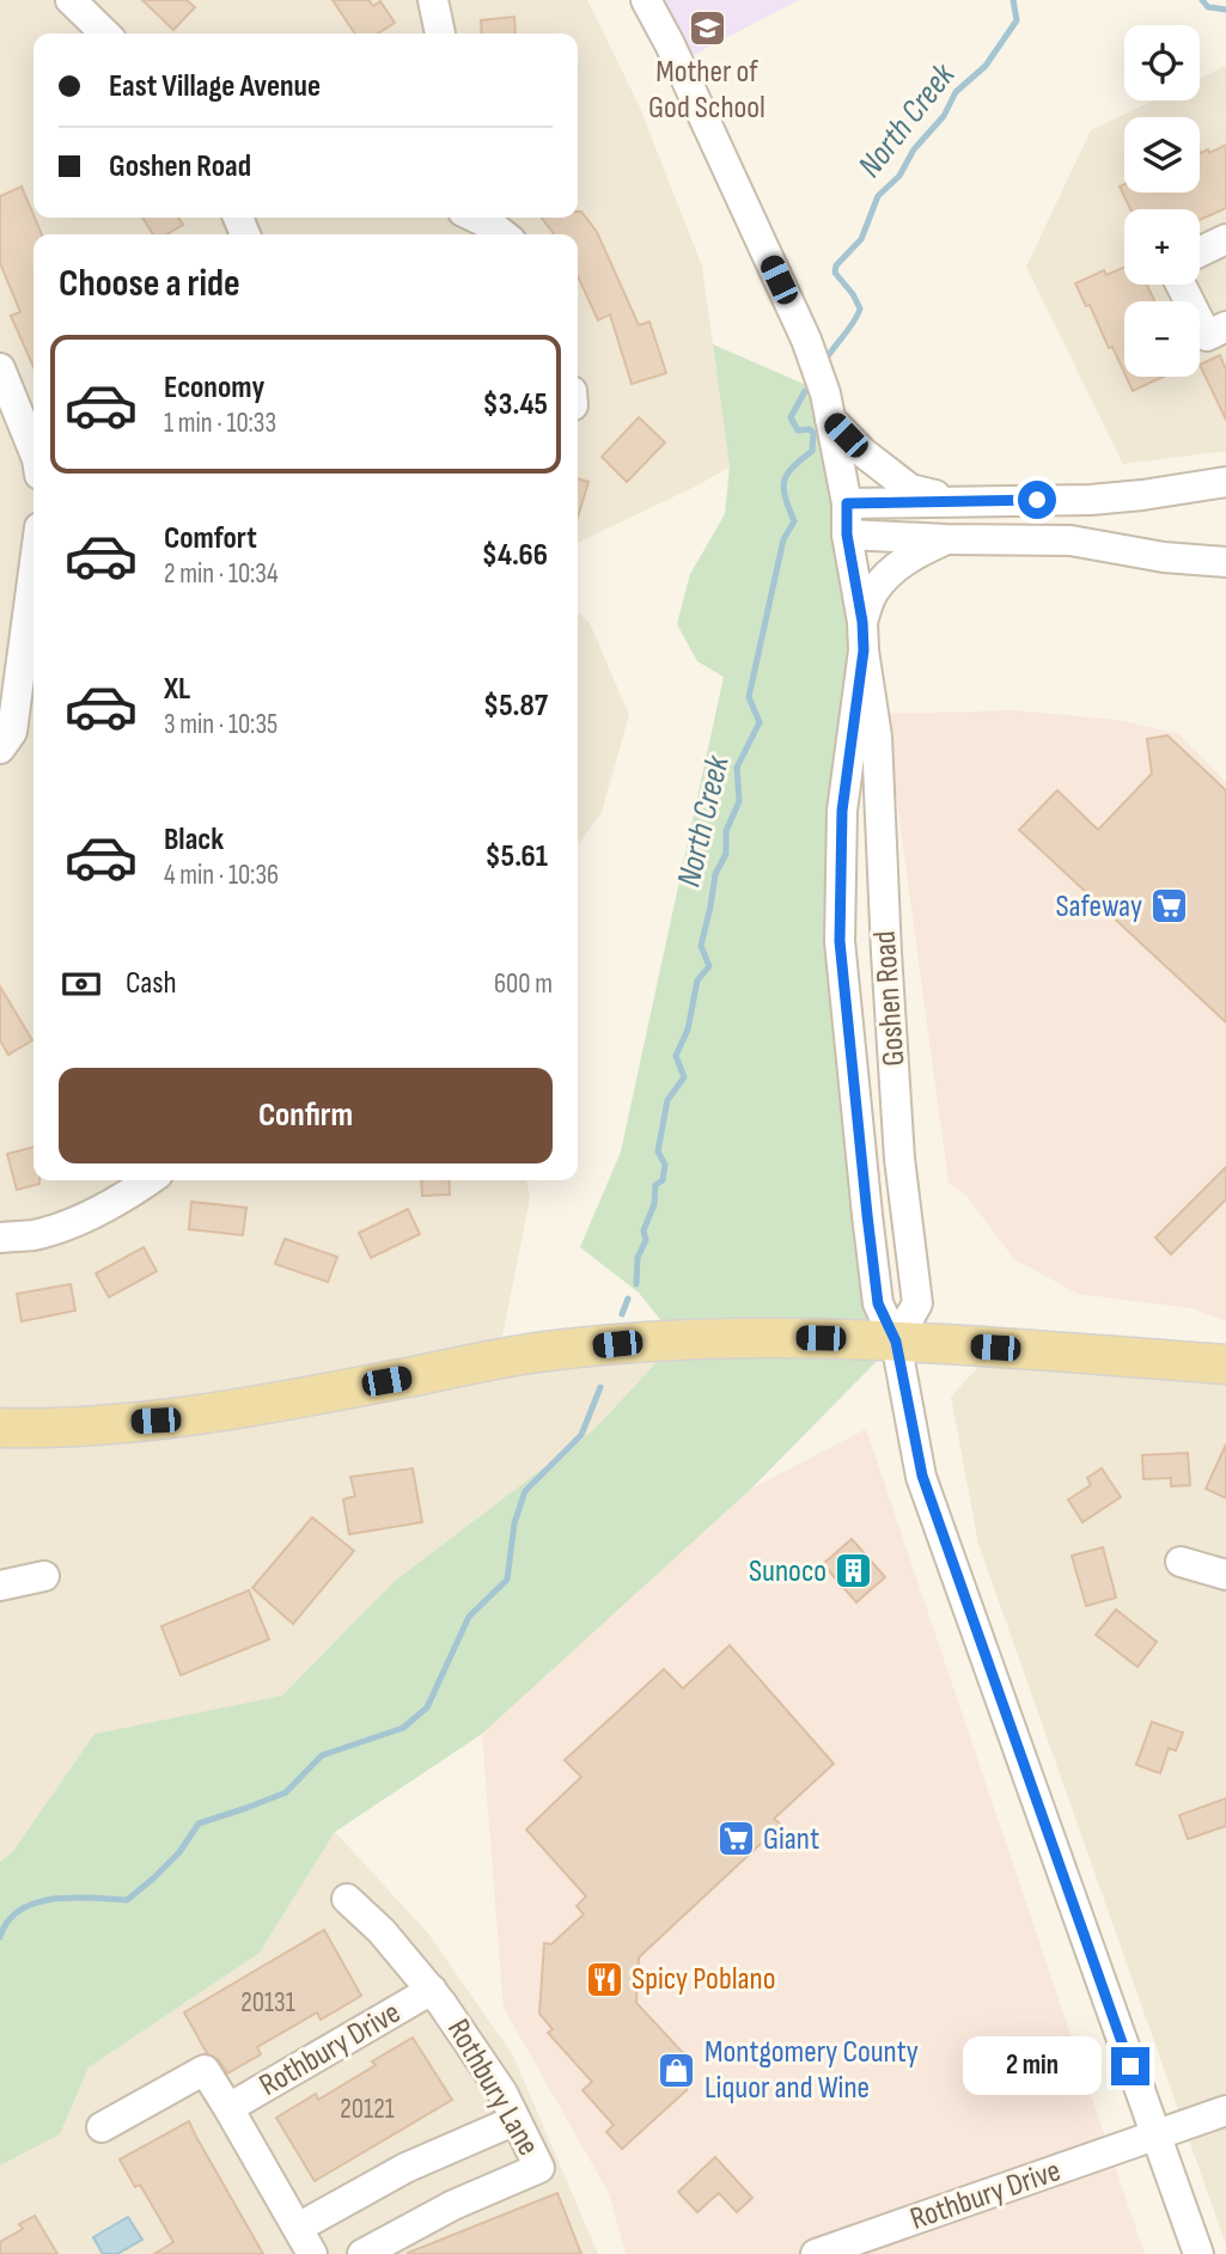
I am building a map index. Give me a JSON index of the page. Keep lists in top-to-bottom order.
{
  "streets": {
    "street": ["Goshen Road", "Rothbury Drive", "Rothbury Lane"]
  },
  "crossings": [
    ["Goshen Road", "Rothbury Drive"],
    ["Rothbury Drive", "Rothbury Lane"]
  ],
  "water": ["North Creek"],
  "places": {
    "school or university": ["Mother of God School"],
    "supermarket": ["Safeway", "Giant"],
    "building": ["Sunoco"],
    "restaurant": ["Spicy Poblano"],
    "shop": ["Montgomery County Liquor and Wine"]
  },
  "house_numbers": ["20131", "20121"],
  "page": {
    "map_buttons": ["+", "−"],
    "banner": ["East Village Avenue", "Goshen Road"],
    "heading": "Choose a ride",
    "list": [
      {
        "name": "Economy",
        "note": "1 min · 10:33",
        "value": "$3.45"
      },
      {
        "name": "Comfort",
        "note": "2 min · 10:34",
        "value": "$4.66"
      },
      {
        "name": "XL",
        "note": "3 min · 10:35",
        "value": "$5.87"
      },
      {
        "name": "Black",
        "note": "4 min · 10:36",
        "value": "$5.61"
      }
    ],
    "pay": ["Cash", "600 m"],
    "buttons": "Confirm",
    "bubble": "2 min"
  }
}
